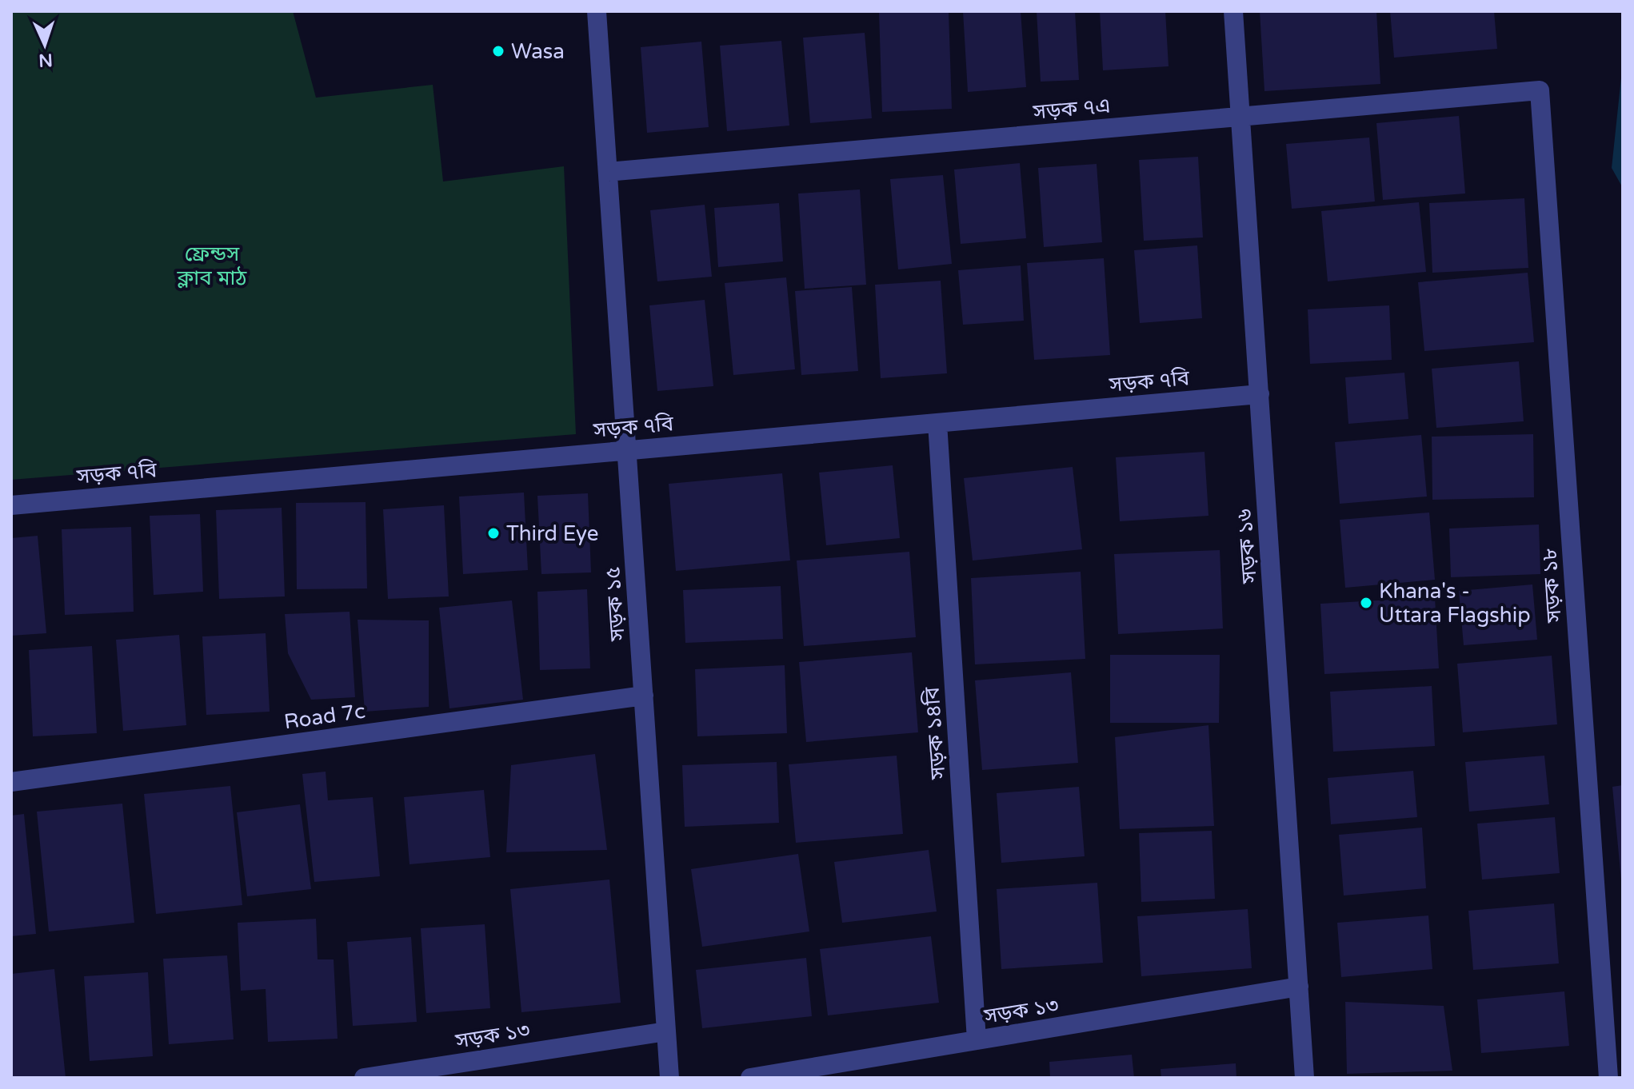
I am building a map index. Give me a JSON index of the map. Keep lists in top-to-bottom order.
{
  "streets": {
    "street": [
      "সড়ক ৭এ",
      "সড়ক ৭বি",
      "সড়ক ১৬",
      "সড়ক ১৮",
      "সড়ক ১৫",
      "Road 7c",
      "সড়ক ১৪বি",
      "সড়ক ১৩"
    ]
  },
  "crossings": [
    ["সড়ক ৭এ", "সড়ক ১৬"],
    ["সড়ক ৭এ", "সড়ক ১৮"],
    ["সড়ক ৭এ", "সড়ক ১৫"],
    ["সড়ক ৭বি", "সড়ক ১৬"],
    ["সড়ক ৭বি", "সড়ক ১৫"],
    ["সড়ক ৭বি", "সড়ক ১৪বি"],
    ["সড়ক ১৬", "সড়ক ১৩"],
    ["সড়ক ১৫", "Road 7c"],
    ["সড়ক ১৫", "সড়ক ১৩"],
    ["সড়ক ১৪বি", "সড়ক ১৩"]
  ],
  "parks": ["ফ্রেন্ডস ক্লাব মাঠ"],
  "places": ["Wasa", "Third Eye", "Khana's - Uttara Flagship"],
  "north": "bottom"
}
